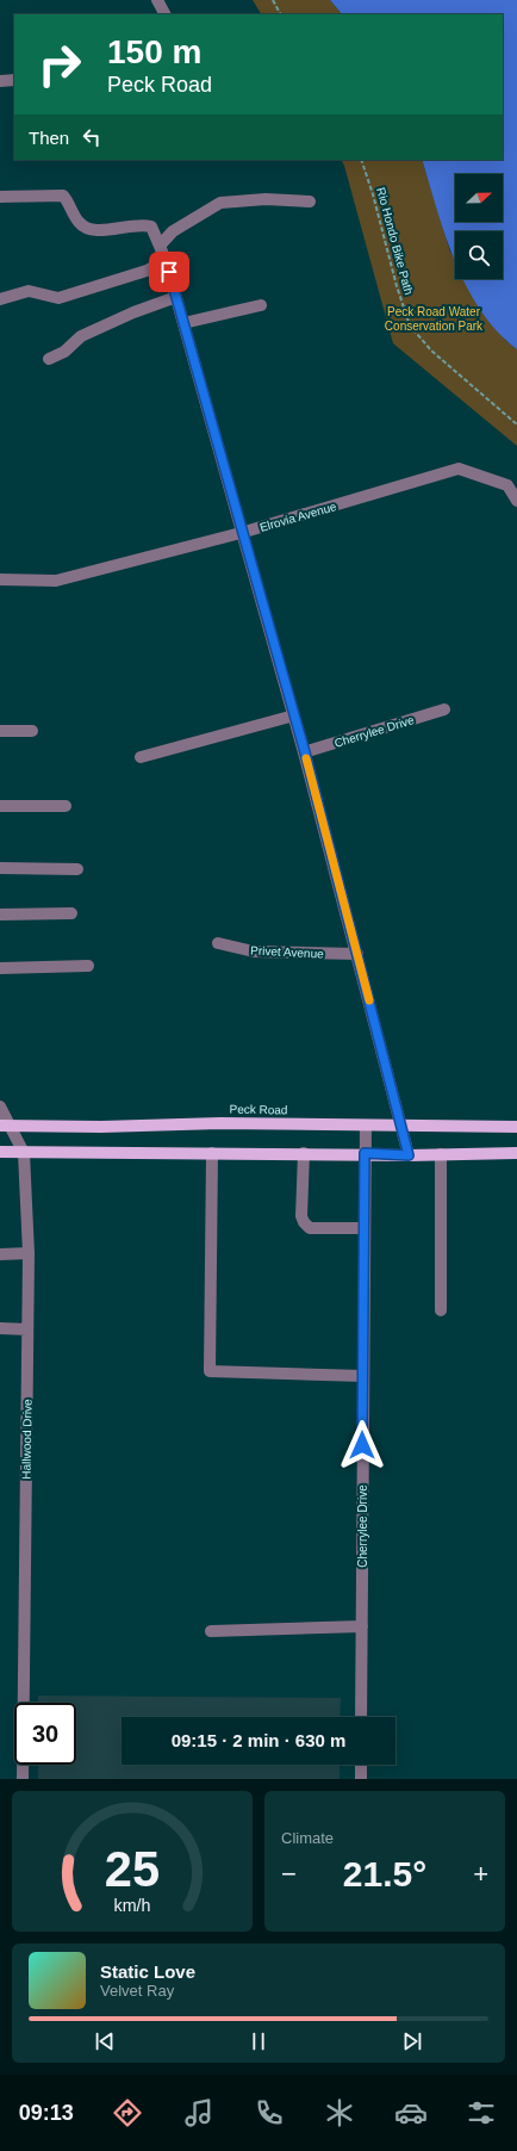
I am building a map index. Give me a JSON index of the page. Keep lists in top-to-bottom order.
{
  "streets": {
    "main road": ["Peck Road"],
    "street": [
      "Elrovia Avenue",
      "Cherrylee Drive",
      "Privet Avenue",
      "Hallwood Drive"
    ],
    "path": ["Rio Hondo Bike Path"]
  },
  "crossings": [
    ["Cherrylee Drive", "Peck Road"],
    ["Peck Road", "Hallwood Drive"]
  ],
  "parks": ["Peck Road Water Conservation Park"],
  "north": "right",
  "page": {
    "turn": ["150 m", "Peck Road"],
    "then": "Then",
    "limit": "30",
    "trip": "09:15 · 2 min · 630 m",
    "tile": "Climate",
    "heat": ["−", "21.5°", "+"],
    "song": ["Static Love", "Velvet Ray"],
    "tabs": "09:13",
    "gauge": ["25", "km/h"]
  }
}
